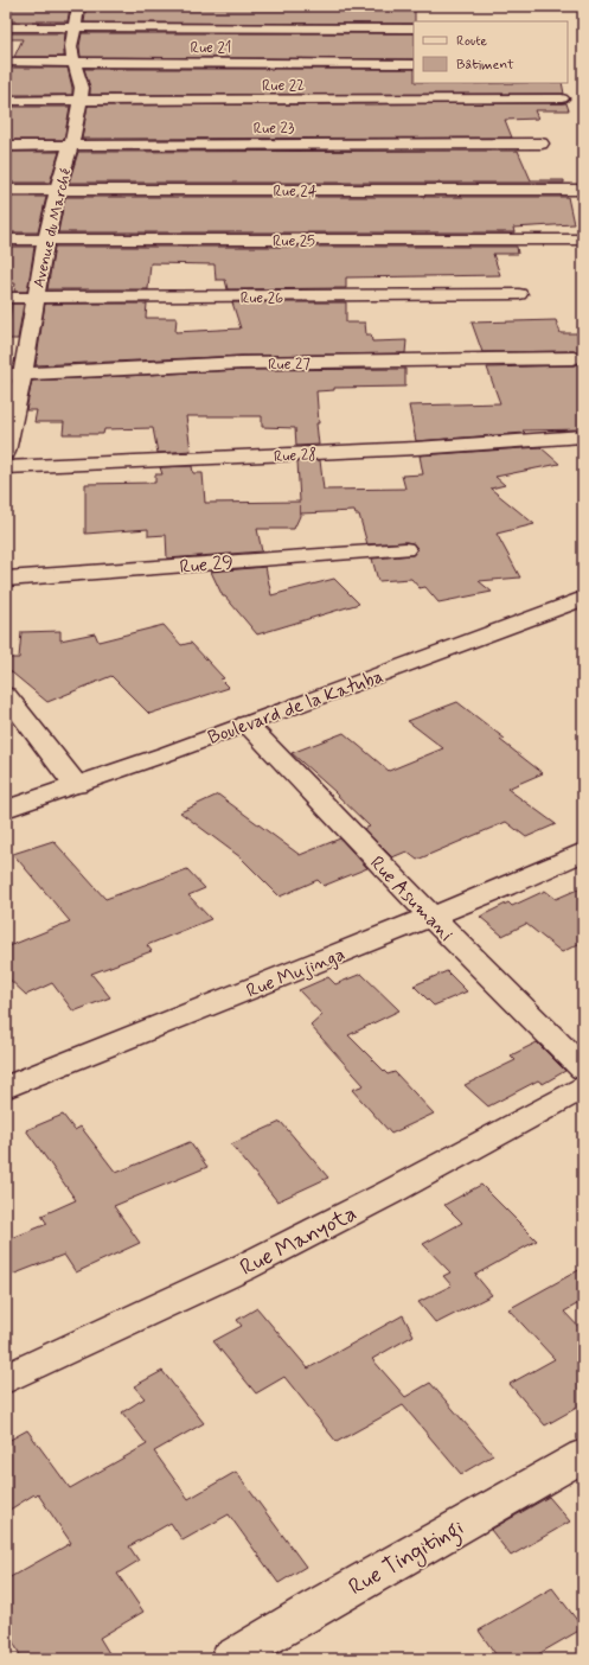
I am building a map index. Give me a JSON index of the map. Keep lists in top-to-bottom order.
{
  "streets": {
    "street": [
      "Rue 21",
      "Rue 22",
      "Rue 23",
      "Rue 24",
      "Avenue du Marché",
      "Rue 25",
      "Rue 26",
      "Rue 27",
      "Rue 28",
      "Rue 29",
      "Boulevard de la Katuba",
      "Rue Asumani",
      "Rue Mujinga",
      "Rue Manyota",
      "Rue Tingitingi"
    ]
  },
  "crossings": [
    ["Rue 21", "Avenue du Marché"],
    ["Rue 22", "Avenue du Marché"],
    ["Rue 23", "Avenue du Marché"],
    ["Rue 24", "Avenue du Marché"],
    ["Avenue du Marché", "Rue 25"],
    ["Avenue du Marché", "Rue 26"],
    ["Avenue du Marché", "Rue 27"],
    ["Boulevard de la Katuba", "Rue Asumani"],
    ["Rue Asumani", "Rue Mujinga"]
  ],
  "legend": ["Route", "Bâtiment"]
}
